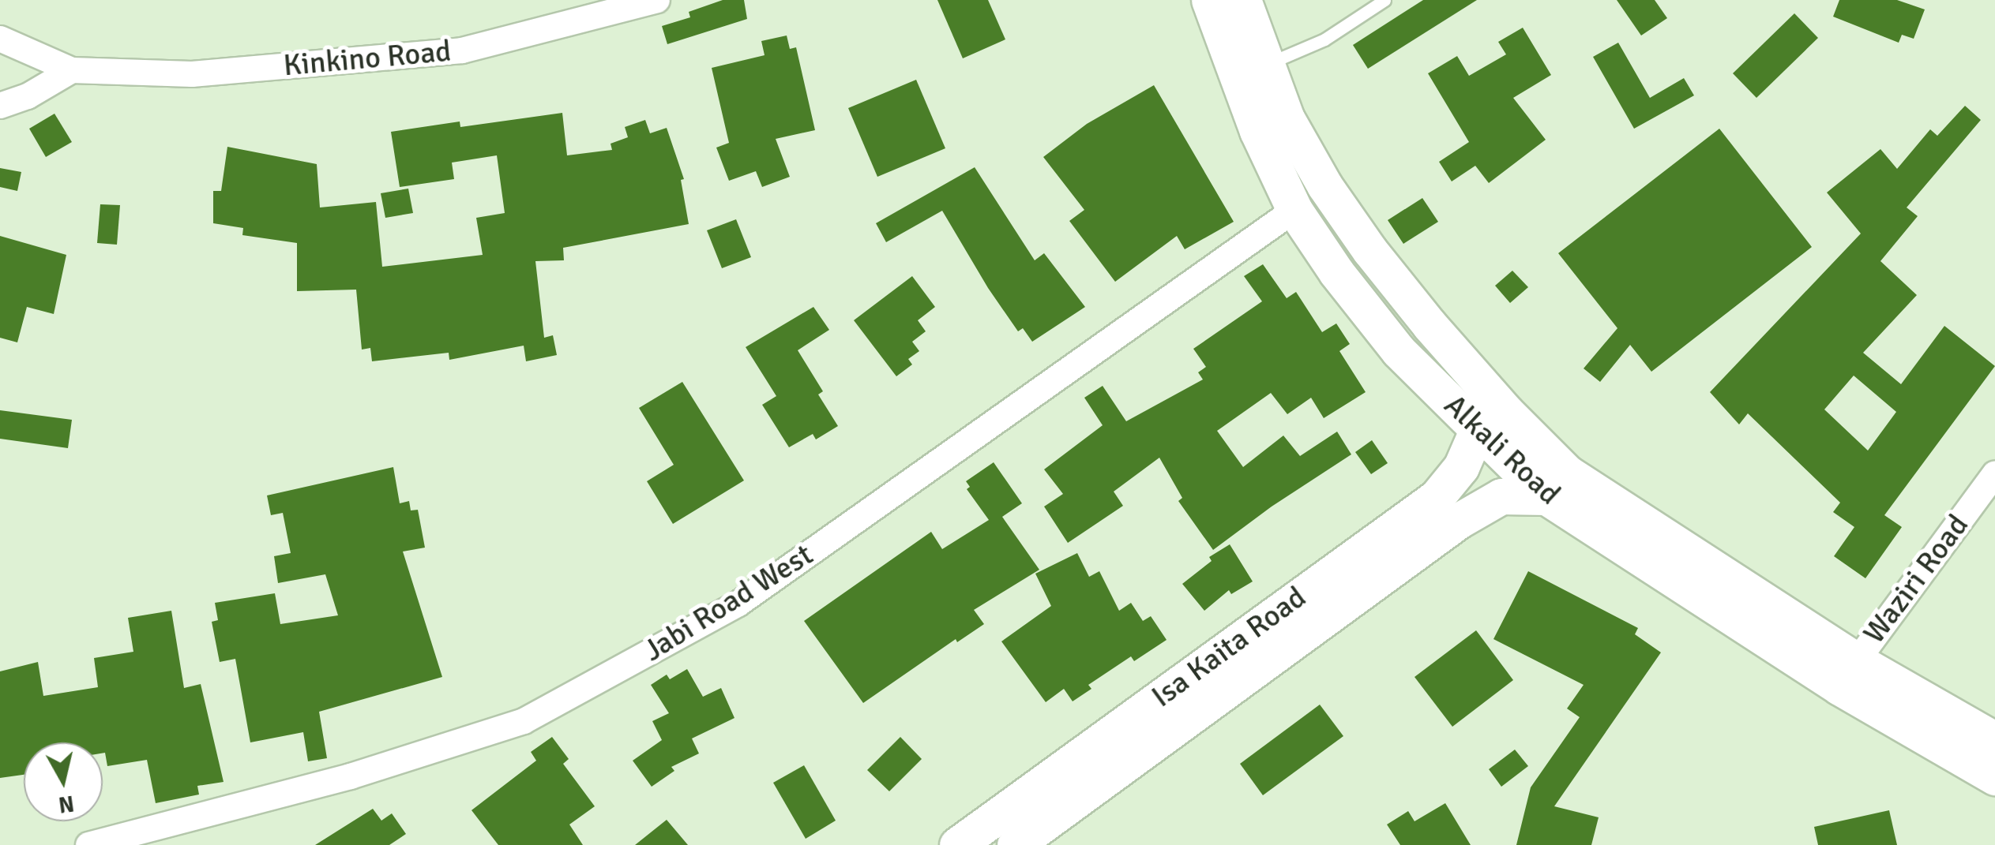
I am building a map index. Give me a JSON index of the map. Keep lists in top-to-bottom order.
{
  "streets": {
    "main road": ["Alkali Road", "Isa Kaita Road"],
    "street": ["Kinkino Road", "Waziri Road", "Jabi Road West"]
  },
  "crossings": [
    ["Alkali Road", "Waziri Road"],
    ["Alkali Road", "Jabi Road West"],
    ["Alkali Road", "Isa Kaita Road"]
  ],
  "north": "bottom"
}
